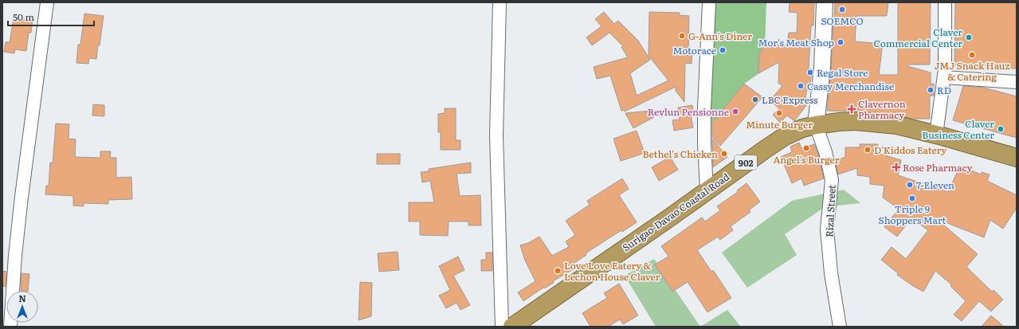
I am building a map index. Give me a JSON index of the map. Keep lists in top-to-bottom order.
{
  "streets": {
    "highway": ["902", "Surigao-Davao Coastal Road"],
    "street": ["Rizal Street"]
  },
  "crossings": [
    ["Rizal Street", "Surigao-Davao Coastal Road"]
  ],
  "places": {
    "other": [
      "SOEMCO",
      "G-Ann's Diner",
      "Claver Commercial Center",
      "Mor's Meat Shop",
      "Motorace",
      "JMJ Snack Hauz & Catering",
      "Regal Store",
      "Cassy Merchandise",
      "RD",
      "LBC Express",
      "Revlun Pensionne",
      "Minute Burger",
      "Claver Business Center",
      "Angel's Burger",
      "D'Kiddos Eatery",
      "Bethel's Chicken",
      "7-Eleven",
      "Triple 9 Shoppers Mart",
      "Love Love Eatery & Lechon House Claver"
    ],
    "health": ["Clavernon Pharmacy", "Rose Pharmacy"]
  },
  "scale_bar": "50 m",
  "north": "top"
}
